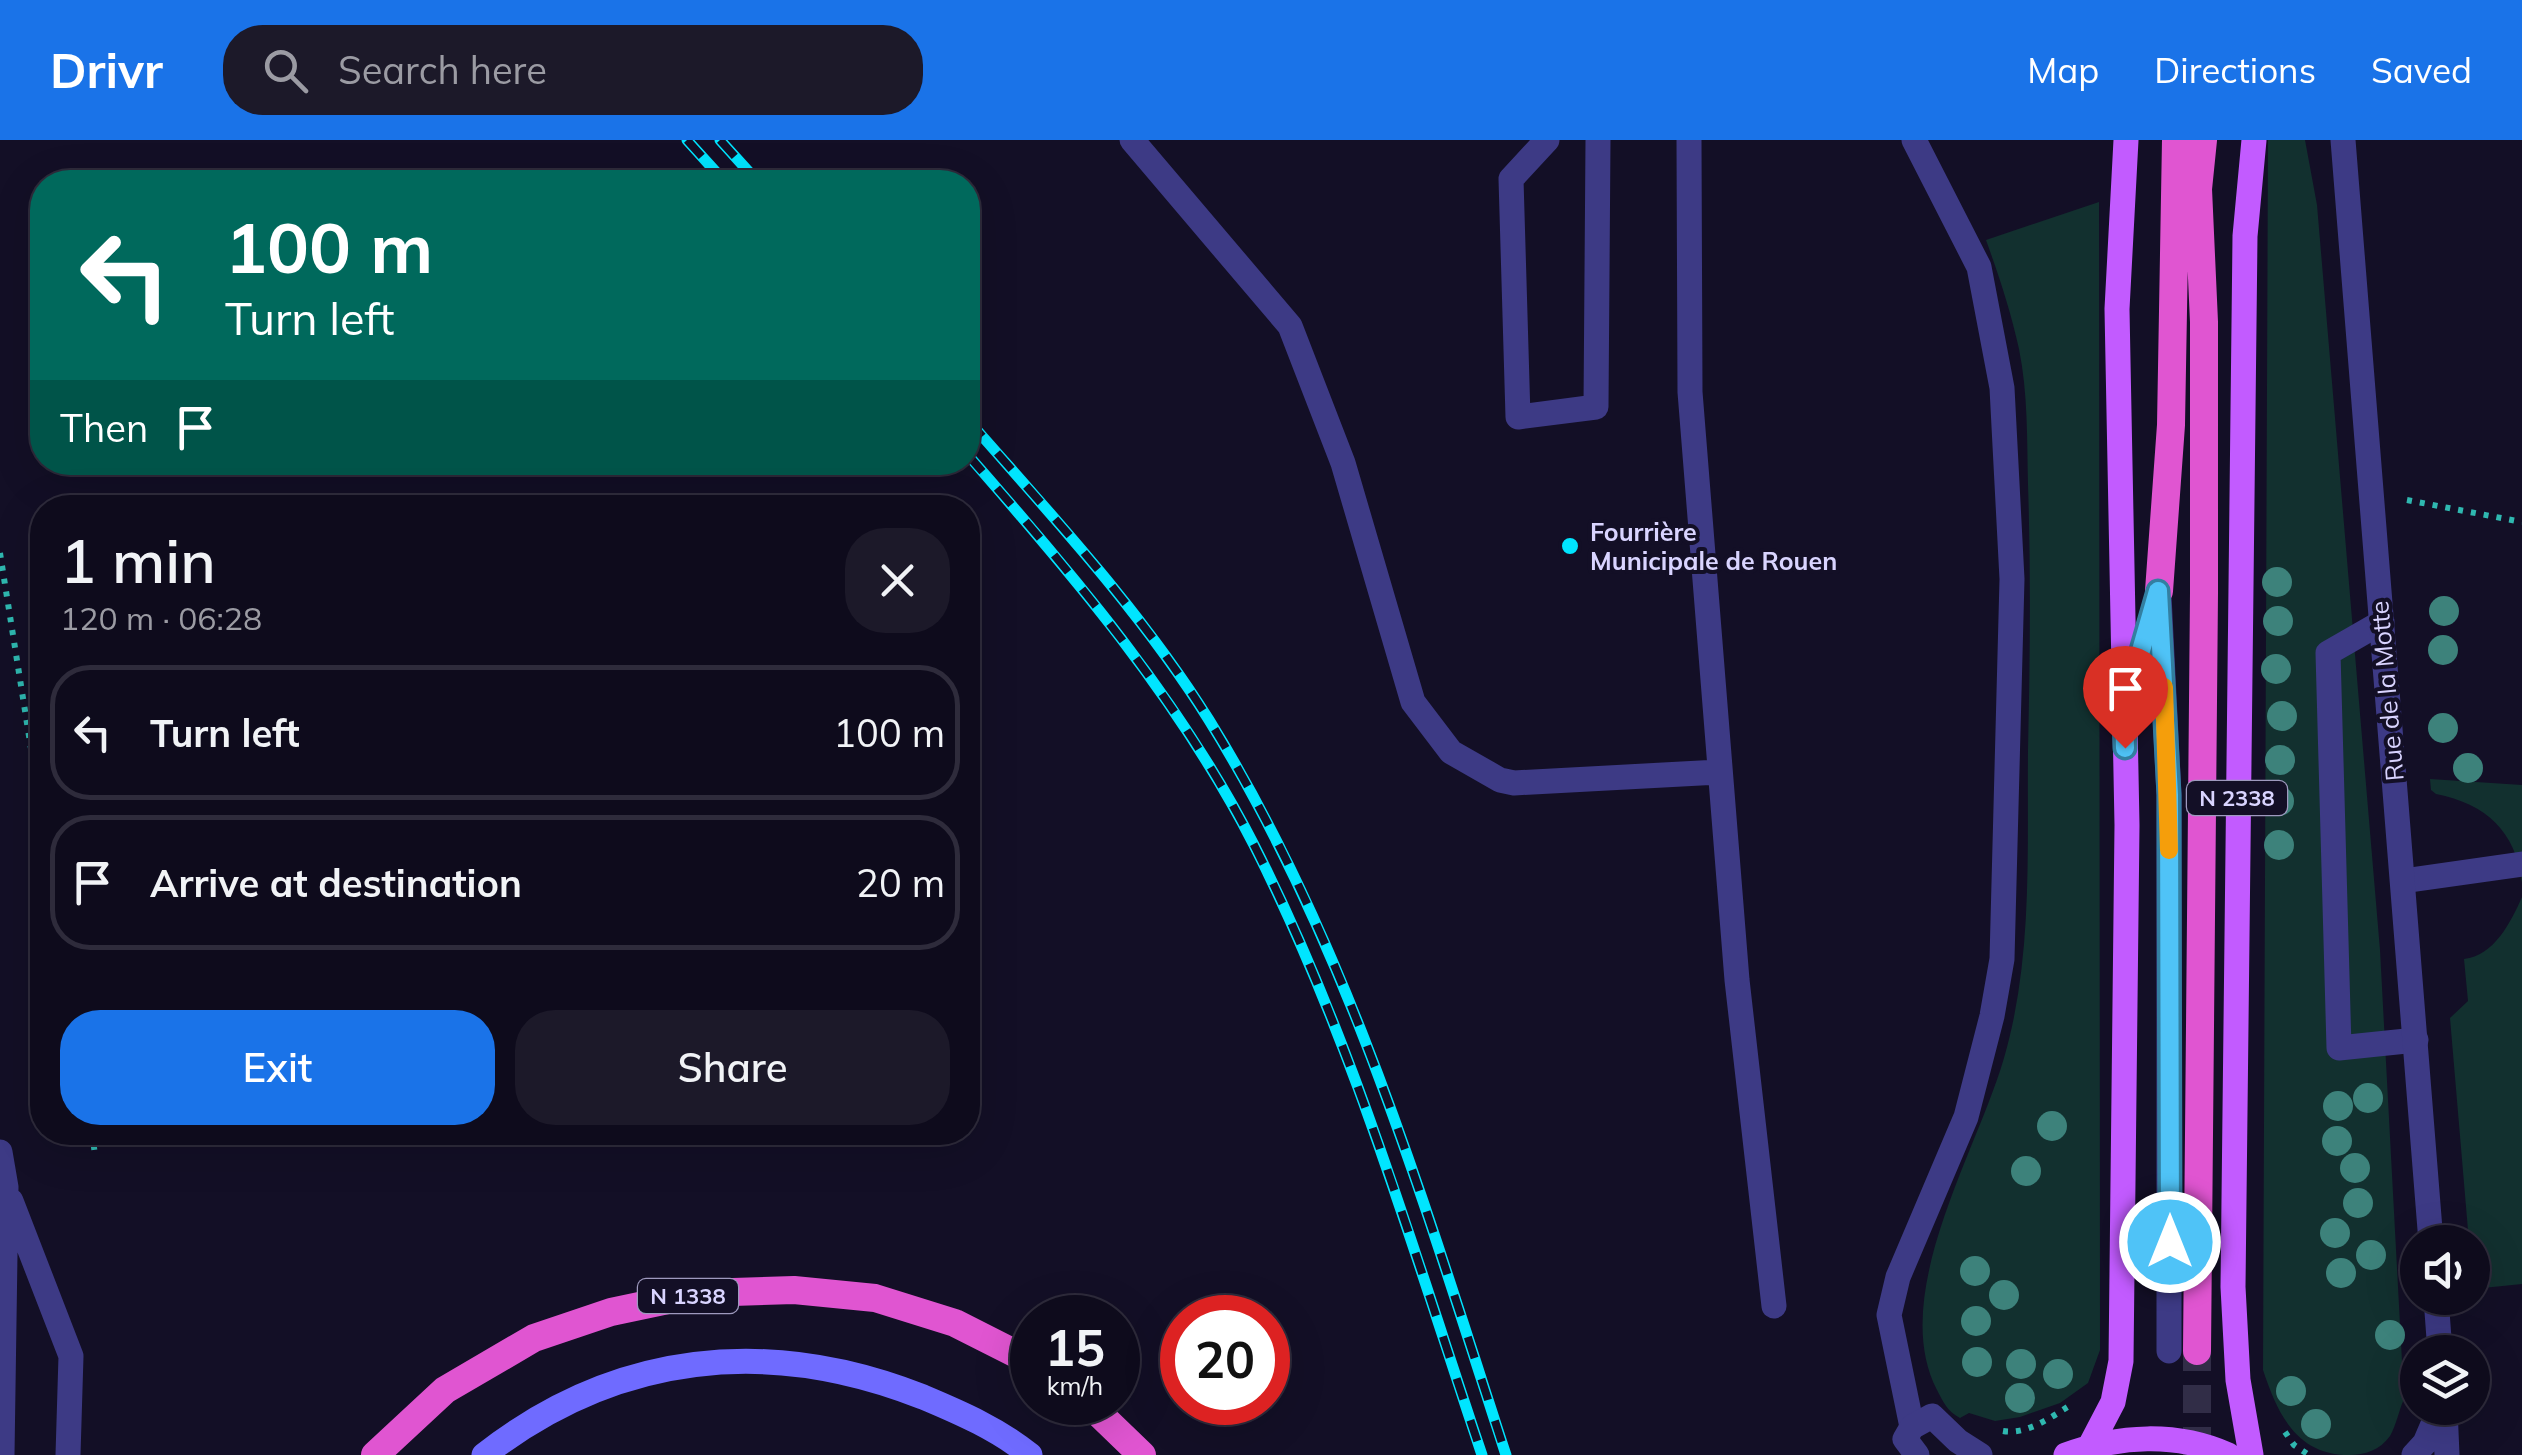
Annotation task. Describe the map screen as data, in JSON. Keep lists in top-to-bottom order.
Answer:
{
  "streets": {
    "highway": ["N 1338"],
    "main road": ["N 2338"],
    "street": ["Rue de la Motte"]
  },
  "places": ["Fourrière Municipale de Rouen"],
  "page": {
    "header": "Drivr",
    "search": "Search here",
    "nav": ["Map", "Directions", "Saved"],
    "turn": ["100 m", "Turn left"],
    "then": "Then",
    "heading": ["1 min", "120 m · 06:28"],
    "list": [
      {
        "name": "Turn left",
        "value": "100 m"
      },
      {
        "name": "Arrive at destination",
        "value": "20 m"
      }
    ],
    "buttons": ["Exit", "Share"],
    "speed": "15 km/h",
    "limit": "20"
  }
}
